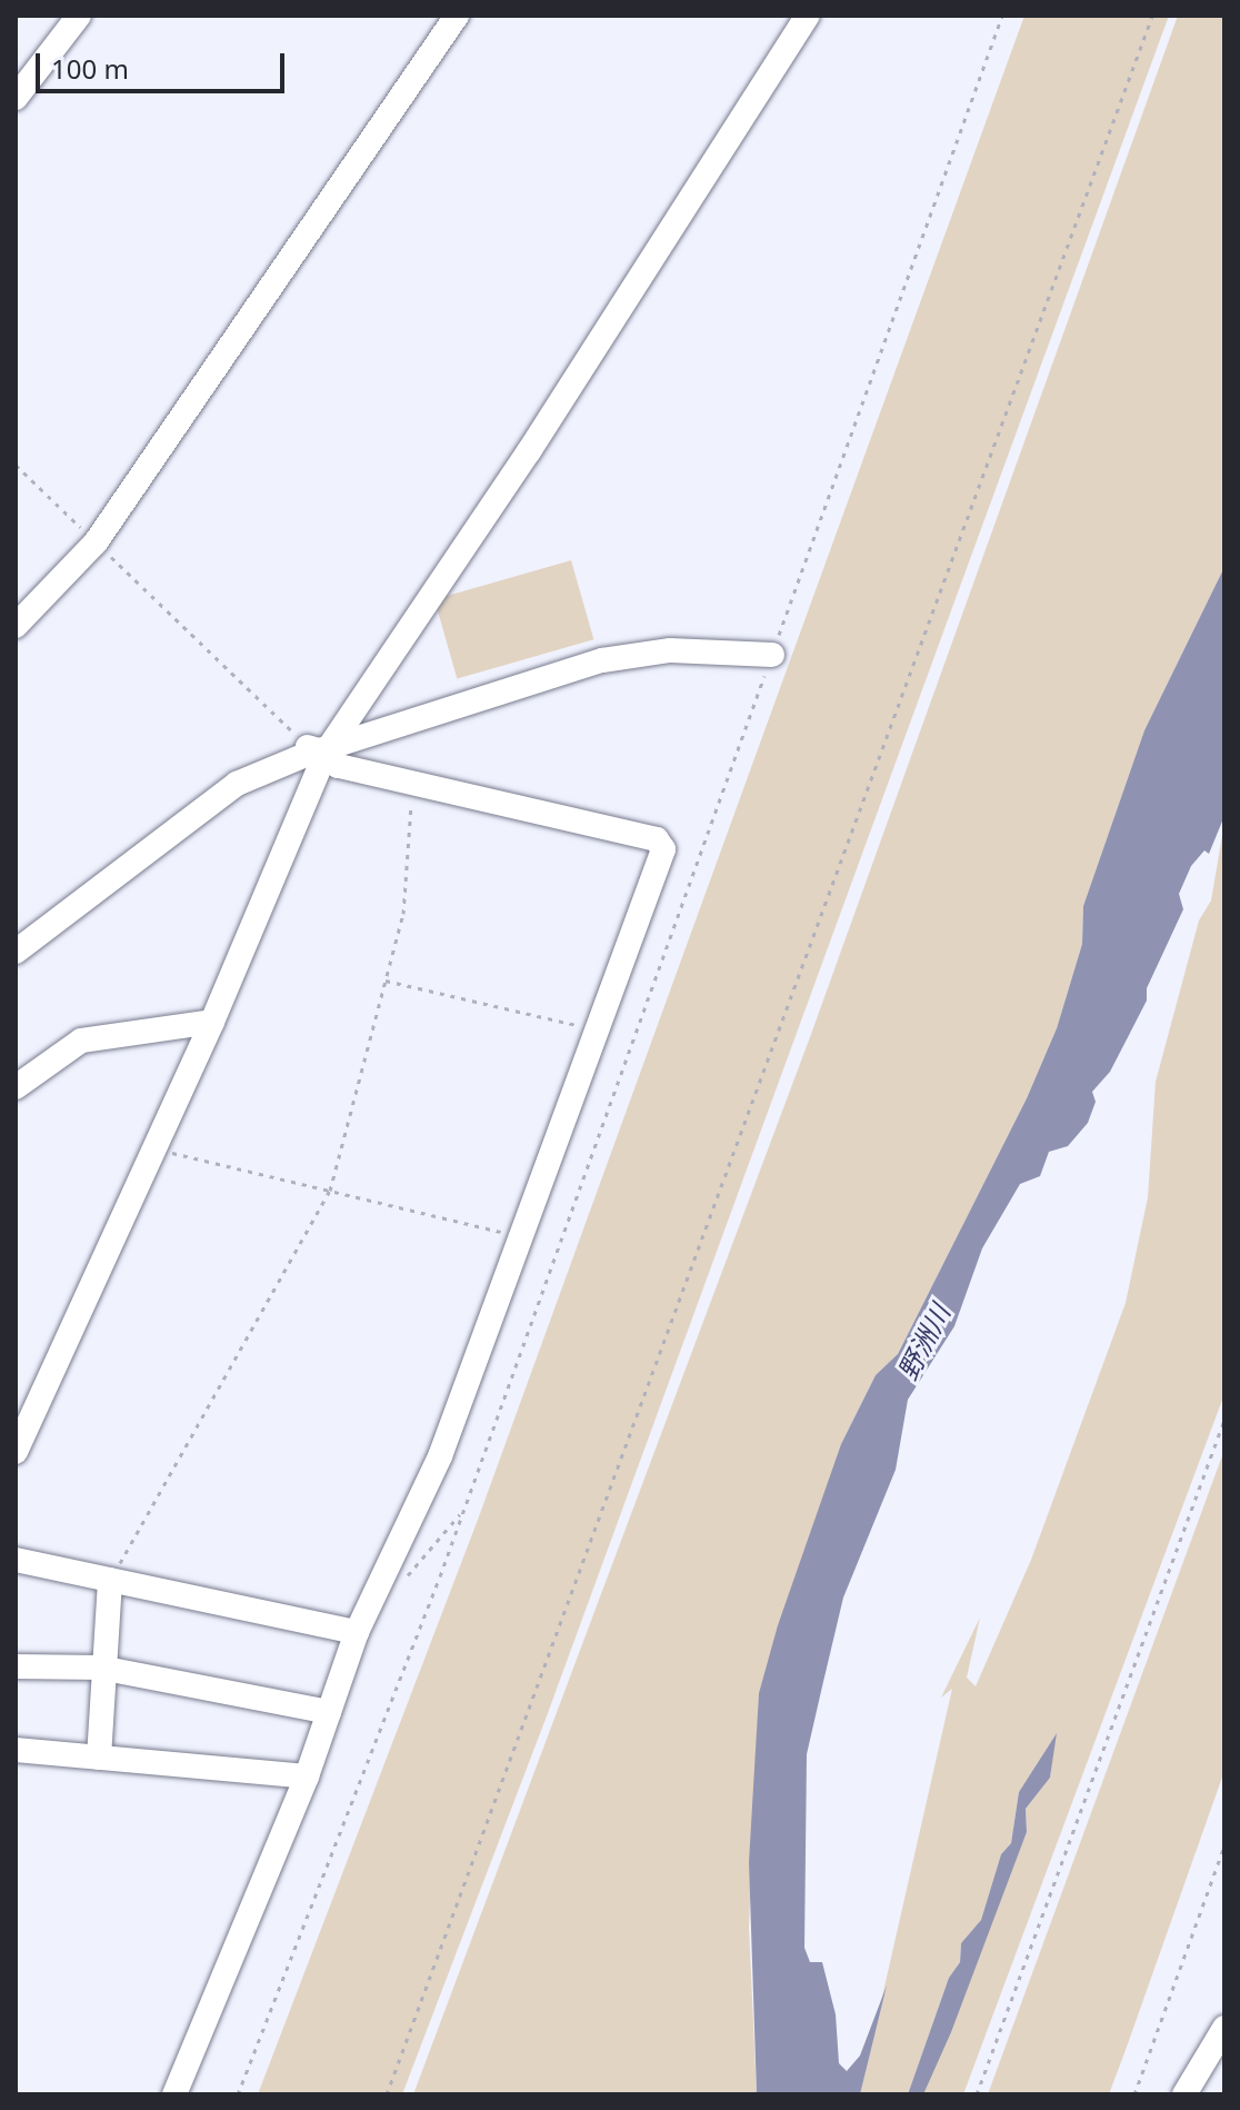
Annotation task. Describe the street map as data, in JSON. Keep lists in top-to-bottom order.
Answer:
{
  "water": ["野洲川"],
  "scale_bar": "100 m"
}
